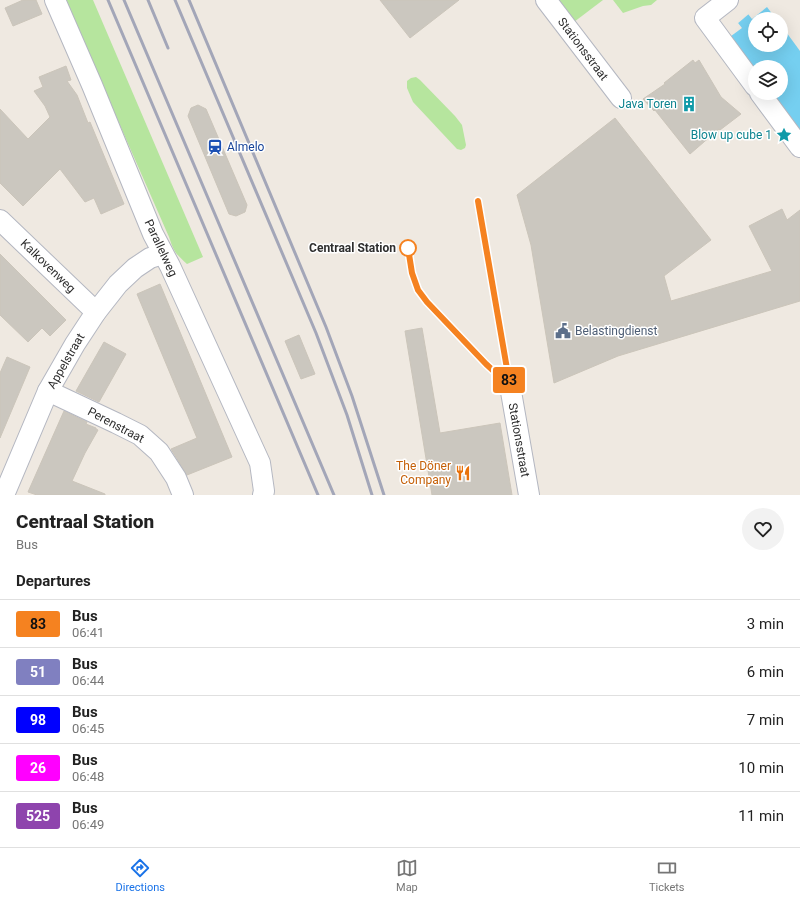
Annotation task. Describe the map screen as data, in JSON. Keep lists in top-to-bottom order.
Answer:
{
  "streets": {
    "street": [
      "Stationsstraat",
      "Parallelweg",
      "Kalkovenweg",
      "Appelstraat",
      "Perenstraat"
    ]
  },
  "crossings": [
    ["Parallelweg", "Appelstraat"],
    ["Kalkovenweg", "Appelstraat"],
    ["Appelstraat", "Perenstraat"]
  ],
  "places": {
    "building": ["Java Toren"],
    "place": ["Blow up cube 1"],
    "station": ["Almelo"],
    "other": ["Centraal Station"],
    "public building": ["Belastingdienst"],
    "restaurant": ["The Döner Company"]
  },
  "lines": ["bus line 83"],
  "page": {
    "on_map": "83",
    "heading": [
      ["Centraal Station", "Bus"],
      "Departures"
    ],
    "list": [
      {
        "mark": "83",
        "name": "Bus",
        "note": "06:41",
        "value": "3 min"
      },
      {
        "mark": "51",
        "name": "Bus",
        "note": "06:44",
        "value": "6 min"
      },
      {
        "mark": "98",
        "name": "Bus",
        "note": "06:45",
        "value": "7 min"
      },
      {
        "mark": "26",
        "name": "Bus",
        "note": "06:48",
        "value": "10 min"
      },
      {
        "mark": "525",
        "name": "Bus",
        "note": "06:49",
        "value": "11 min"
      }
    ],
    "tabs": ["Directions", "Map", "Tickets"]
  }
}
